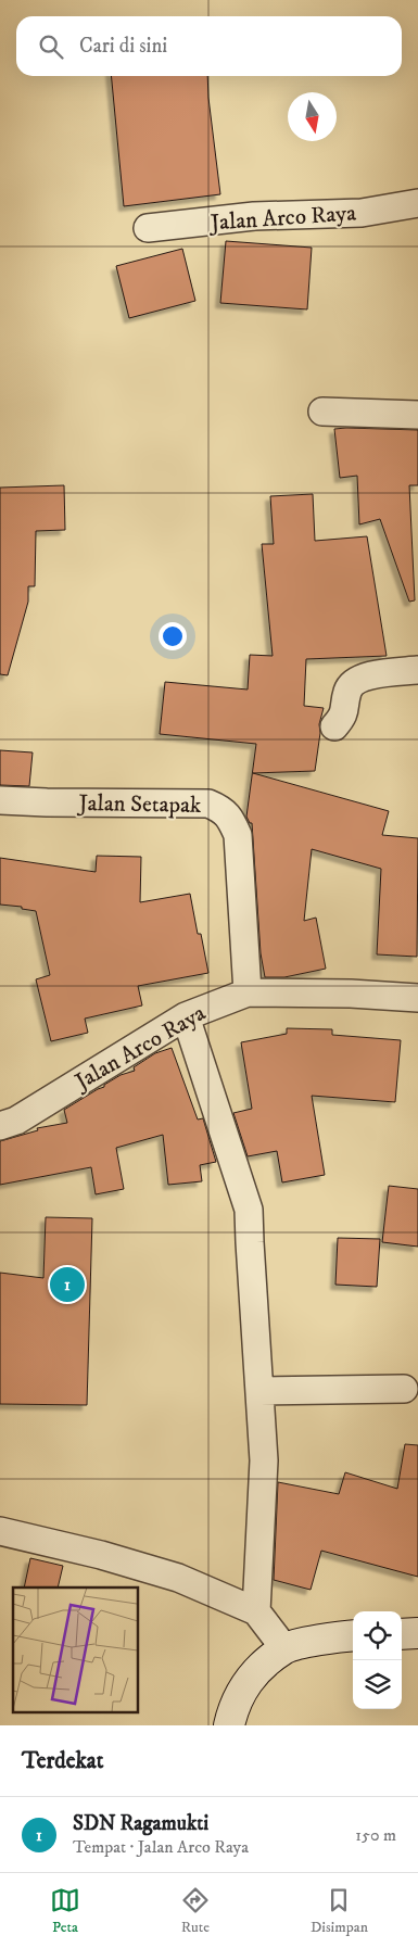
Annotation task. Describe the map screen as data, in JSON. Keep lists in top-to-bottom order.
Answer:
{
  "streets": {
    "street": ["Jalan Arco Raya", "Jalan Setapak"]
  },
  "crossings": [
    ["Jalan Arco Raya", "Jalan Setapak"]
  ],
  "north": "bottom",
  "page": {
    "search": "Cari di sini",
    "pins": "1",
    "heading": "Terdekat",
    "list": [
      {
        "mark": "1",
        "name": "SDN Ragamukti",
        "note": "Tempat · Jalan Arco Raya",
        "value": "150 m"
      }
    ],
    "nav": ["Peta", "Rute", "Disimpan"]
  }
}
